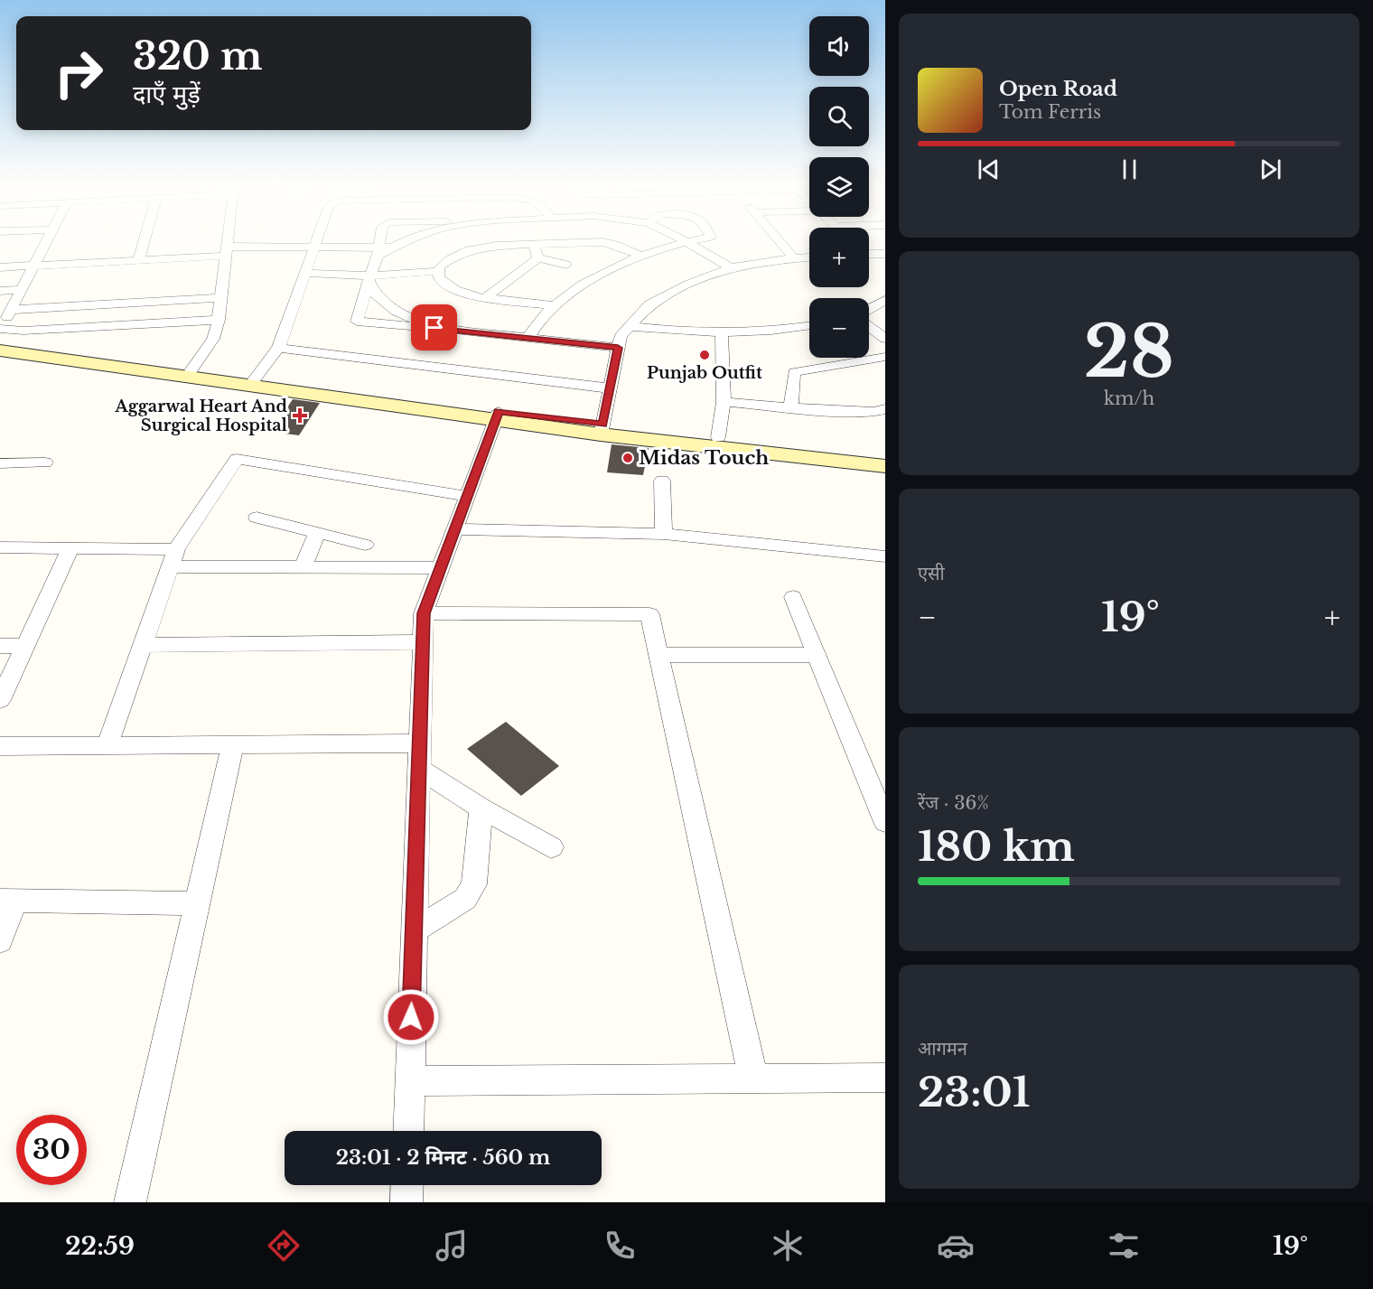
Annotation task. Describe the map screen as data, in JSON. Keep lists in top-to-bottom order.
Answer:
{
  "places": {
    "other": ["Punjab Outfit", "Midas Touch"],
    "health": ["Aggarwal Heart And Surgical Hospital"]
  },
  "page": {
    "map_buttons": ["+", "−"],
    "turn": ["320 m", "दाएँ मुड़ें"],
    "song": ["Open Road", "Tom Ferris"],
    "tile": [
      ["28", "km/h"],
      "एसी",
      ["रेंज · 36%", "180 km"],
      ["आगमन", "23:01"]
    ],
    "heat": ["−", "19°", "+"],
    "limit": "30",
    "trip": "23:01 · 2 मिनट · 560 m",
    "tabs": ["22:59", "19°"]
  }
}
